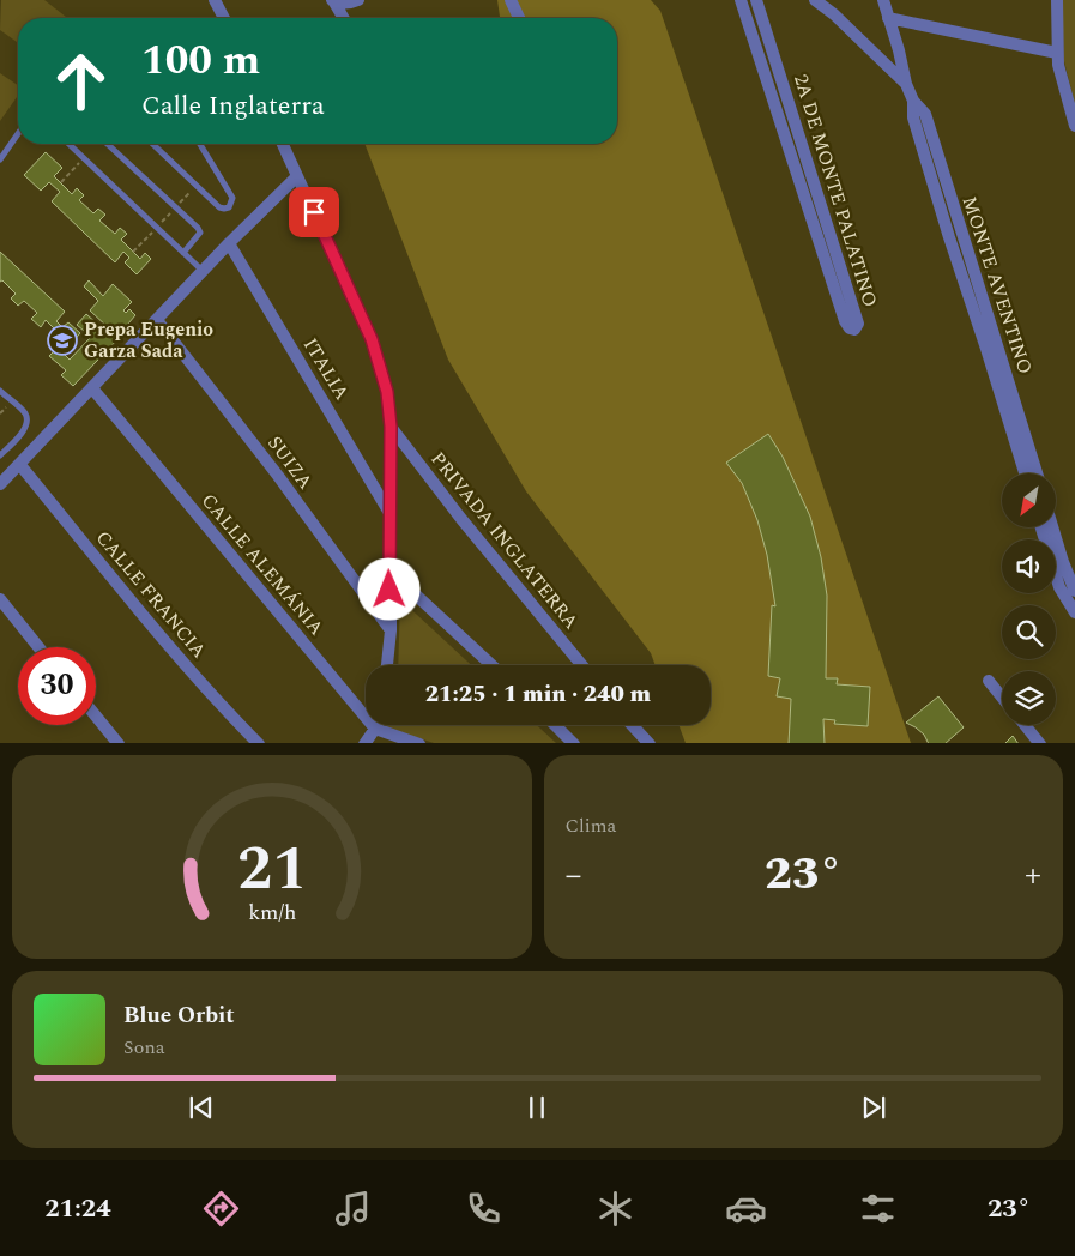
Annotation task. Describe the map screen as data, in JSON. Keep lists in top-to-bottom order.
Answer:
{
  "streets": {
    "street": [
      "2A DE MONTE PALATINO",
      "MONTE AVENTINO",
      "ITALIA",
      "SUIZA",
      "PRIVADA INGLATERRA",
      "CALLE ALEMÁNIA",
      "CALLE FRANCIA"
    ]
  },
  "places": {
    "school or university": ["Prepa Eugenio Garza Sada"]
  },
  "north": "bottom left",
  "page": {
    "turn": ["100 m", "Calle Inglaterra"],
    "limit": "30",
    "trip": "21:25 · 1 min · 240 m",
    "tile": "Clima",
    "heat": ["−", "23°", "+"],
    "song": ["Blue Orbit", "Sona"],
    "tabs": ["21:24", "23°"],
    "gauge": ["21", "km/h"]
  }
}
